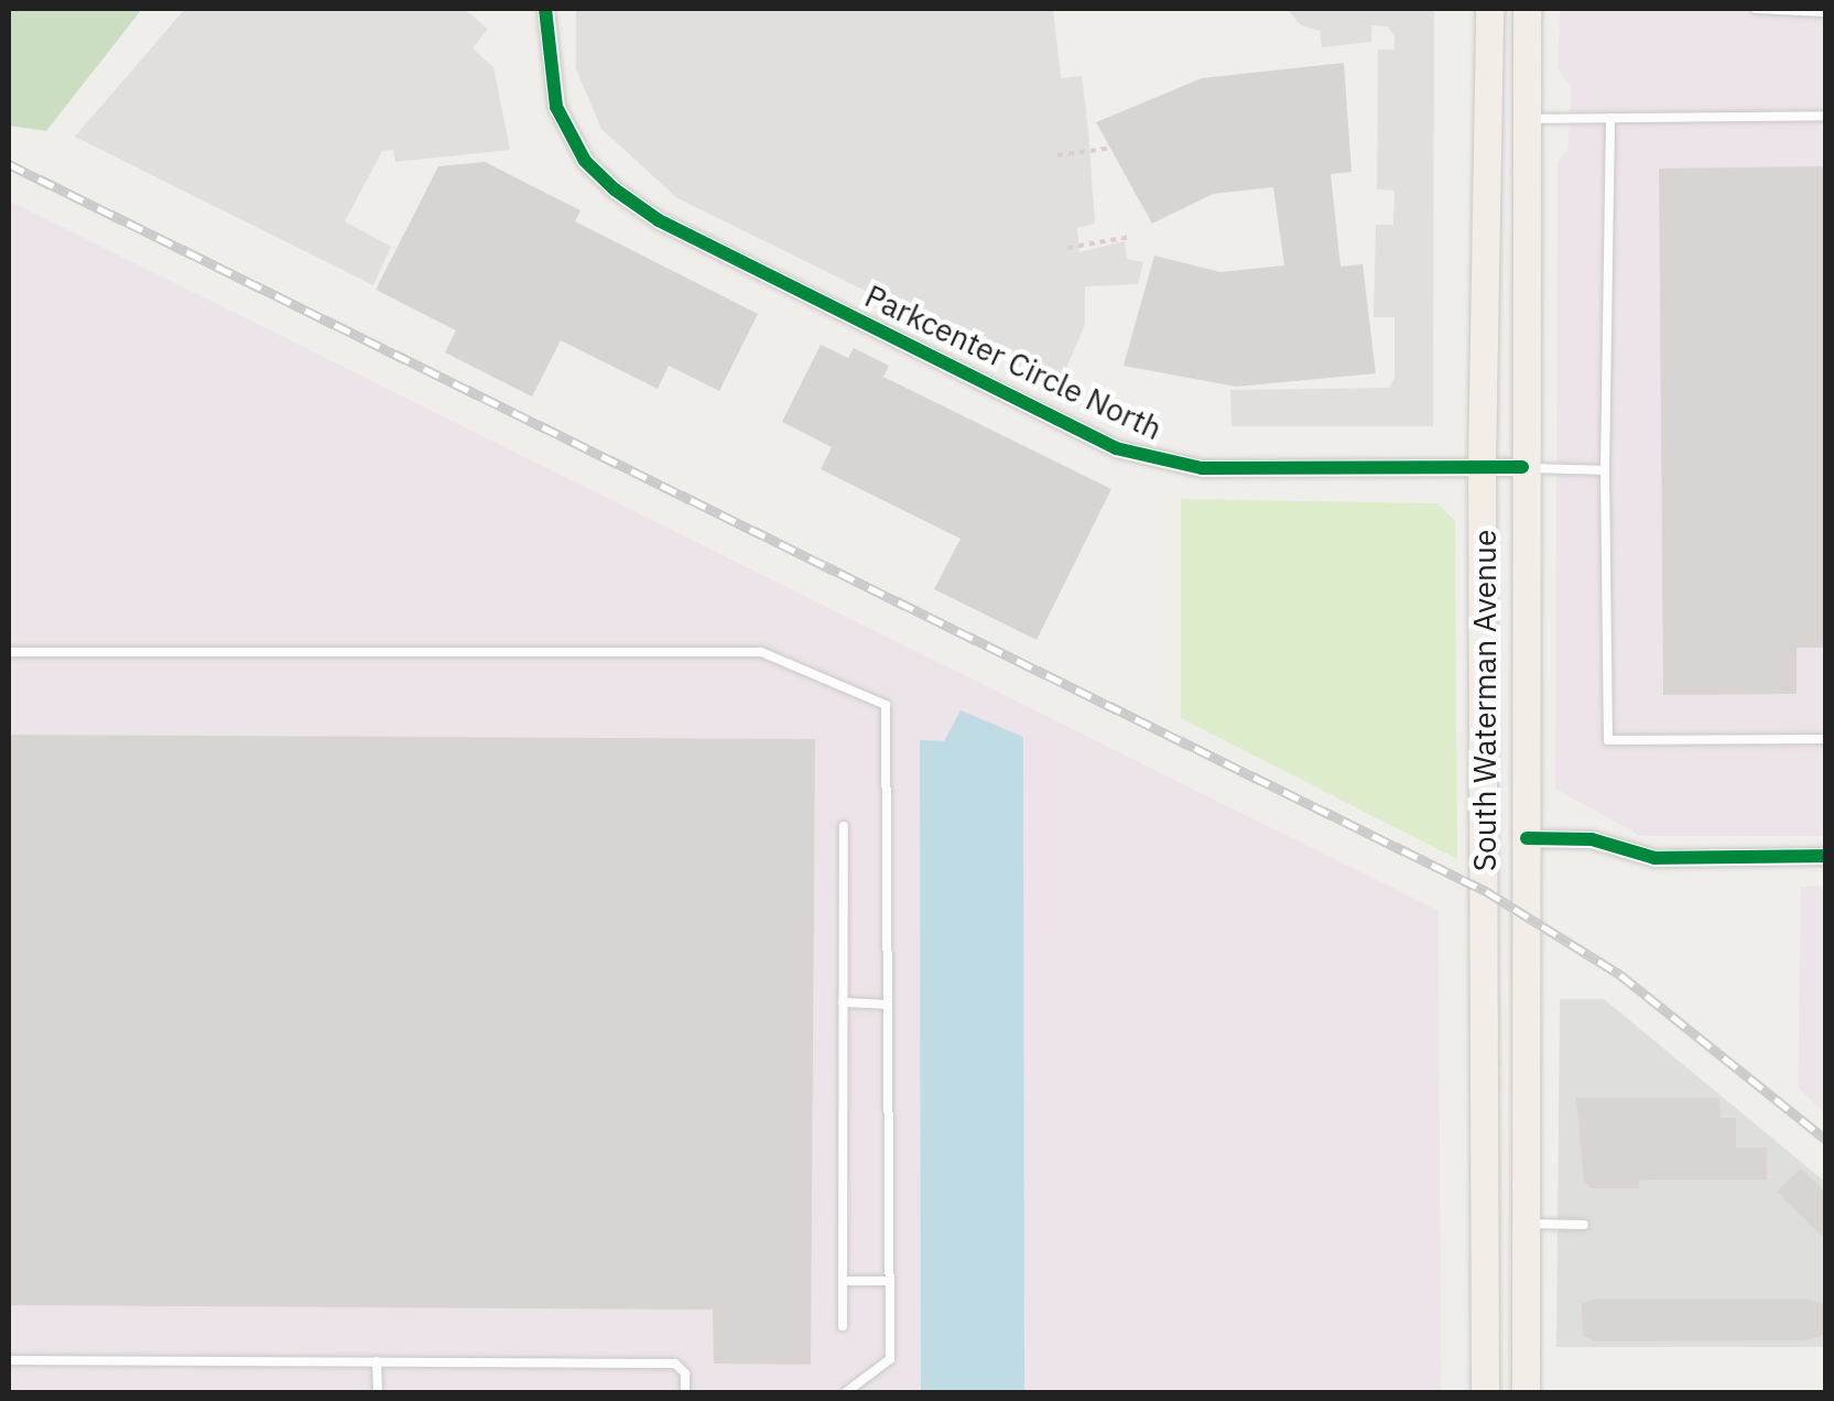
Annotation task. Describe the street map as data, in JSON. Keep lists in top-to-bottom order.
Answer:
{
  "streets": {
    "main road": ["South Waterman Avenue"],
    "street": ["Parkcenter Circle North"]
  },
  "crossings": [
    ["Parkcenter Circle North", "South Waterman Avenue"]
  ]
}
